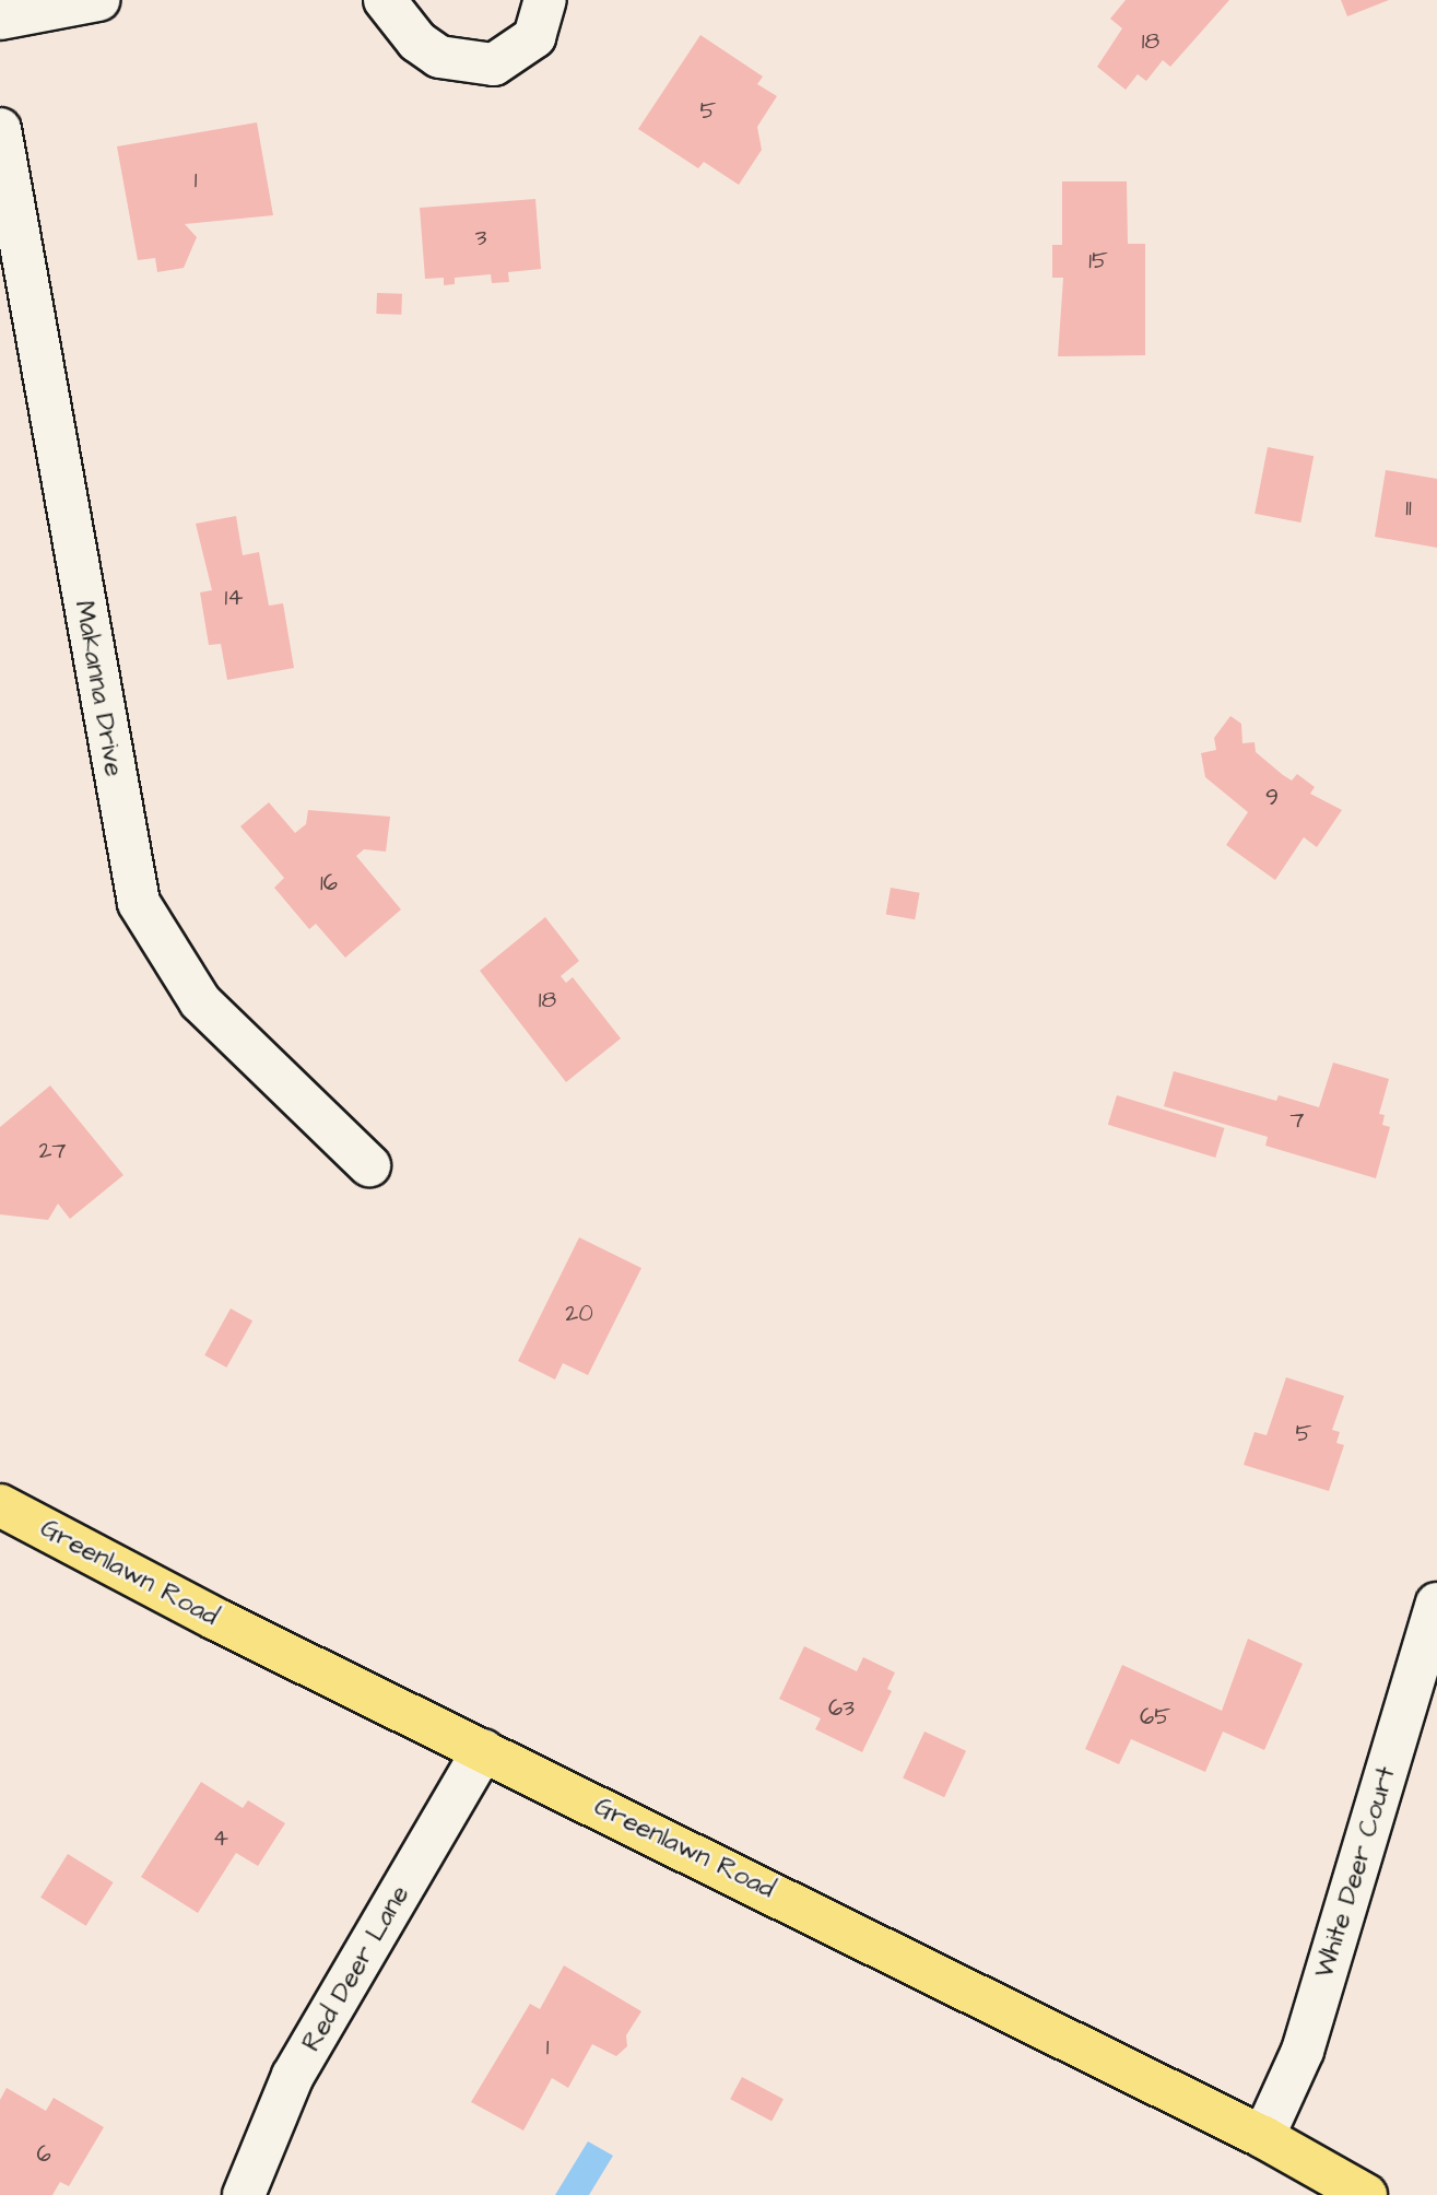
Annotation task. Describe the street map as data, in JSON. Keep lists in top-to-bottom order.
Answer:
{
  "streets": {
    "main road": ["Greenlawn Road"],
    "street": ["Makanna Drive", "White Deer Court", "Red Deer Lane"]
  },
  "crossings": [
    ["Greenlawn Road", "White Deer Court"],
    ["Greenlawn Road", "Red Deer Lane"]
  ],
  "house_numbers": [
    "18",
    "5",
    "1",
    "3",
    "15",
    "11",
    "14",
    "9",
    "16",
    "18",
    "7",
    "27",
    "20",
    "5",
    "63",
    "65",
    "4",
    "1",
    "6"
  ]
}
